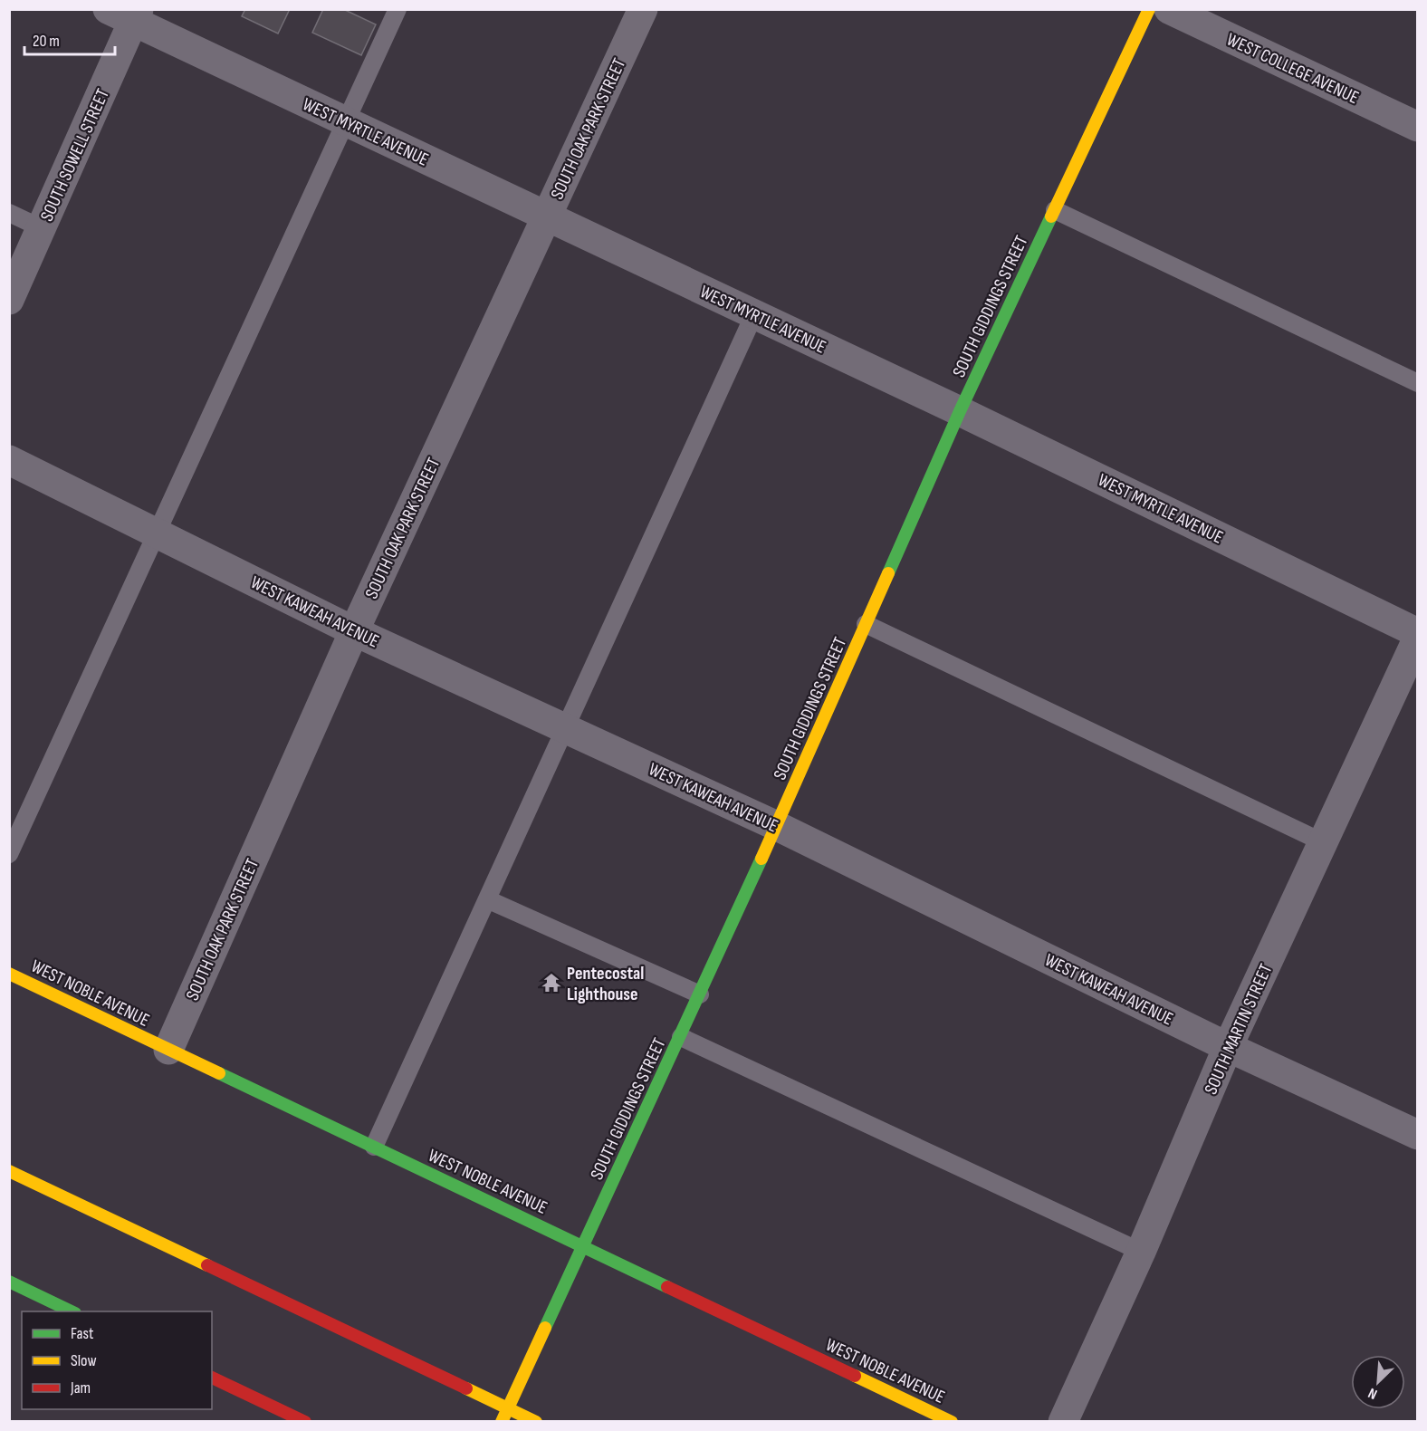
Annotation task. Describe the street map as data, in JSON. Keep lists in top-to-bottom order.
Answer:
{
  "streets": {
    "main road": ["SOUTH GIDDINGS STREET", "WEST NOBLE AVENUE"],
    "street": [
      "WEST COLLEGE AVENUE",
      "SOUTH OAK PARK STREET",
      "WEST MYRTLE AVENUE",
      "SOUTH SOWELL STREET",
      "WEST KAWEAH AVENUE",
      "SOUTH MARTIN STREET"
    ]
  },
  "crossings": [
    ["SOUTH OAK PARK STREET", "WEST MYRTLE AVENUE"],
    ["SOUTH OAK PARK STREET", "WEST KAWEAH AVENUE"],
    ["SOUTH OAK PARK STREET", "WEST NOBLE AVENUE"],
    ["WEST MYRTLE AVENUE", "SOUTH SOWELL STREET"],
    ["WEST MYRTLE AVENUE", "SOUTH GIDDINGS STREET"],
    ["SOUTH GIDDINGS STREET", "WEST KAWEAH AVENUE"],
    ["SOUTH GIDDINGS STREET", "WEST NOBLE AVENUE"],
    ["WEST KAWEAH AVENUE", "SOUTH MARTIN STREET"]
  ],
  "places": {
    "temple": ["Pentecostal Lighthouse"]
  },
  "legend": ["Fast", "Slow", "Jam"],
  "scale_bar": "20 m",
  "north": "bottom left"
}
